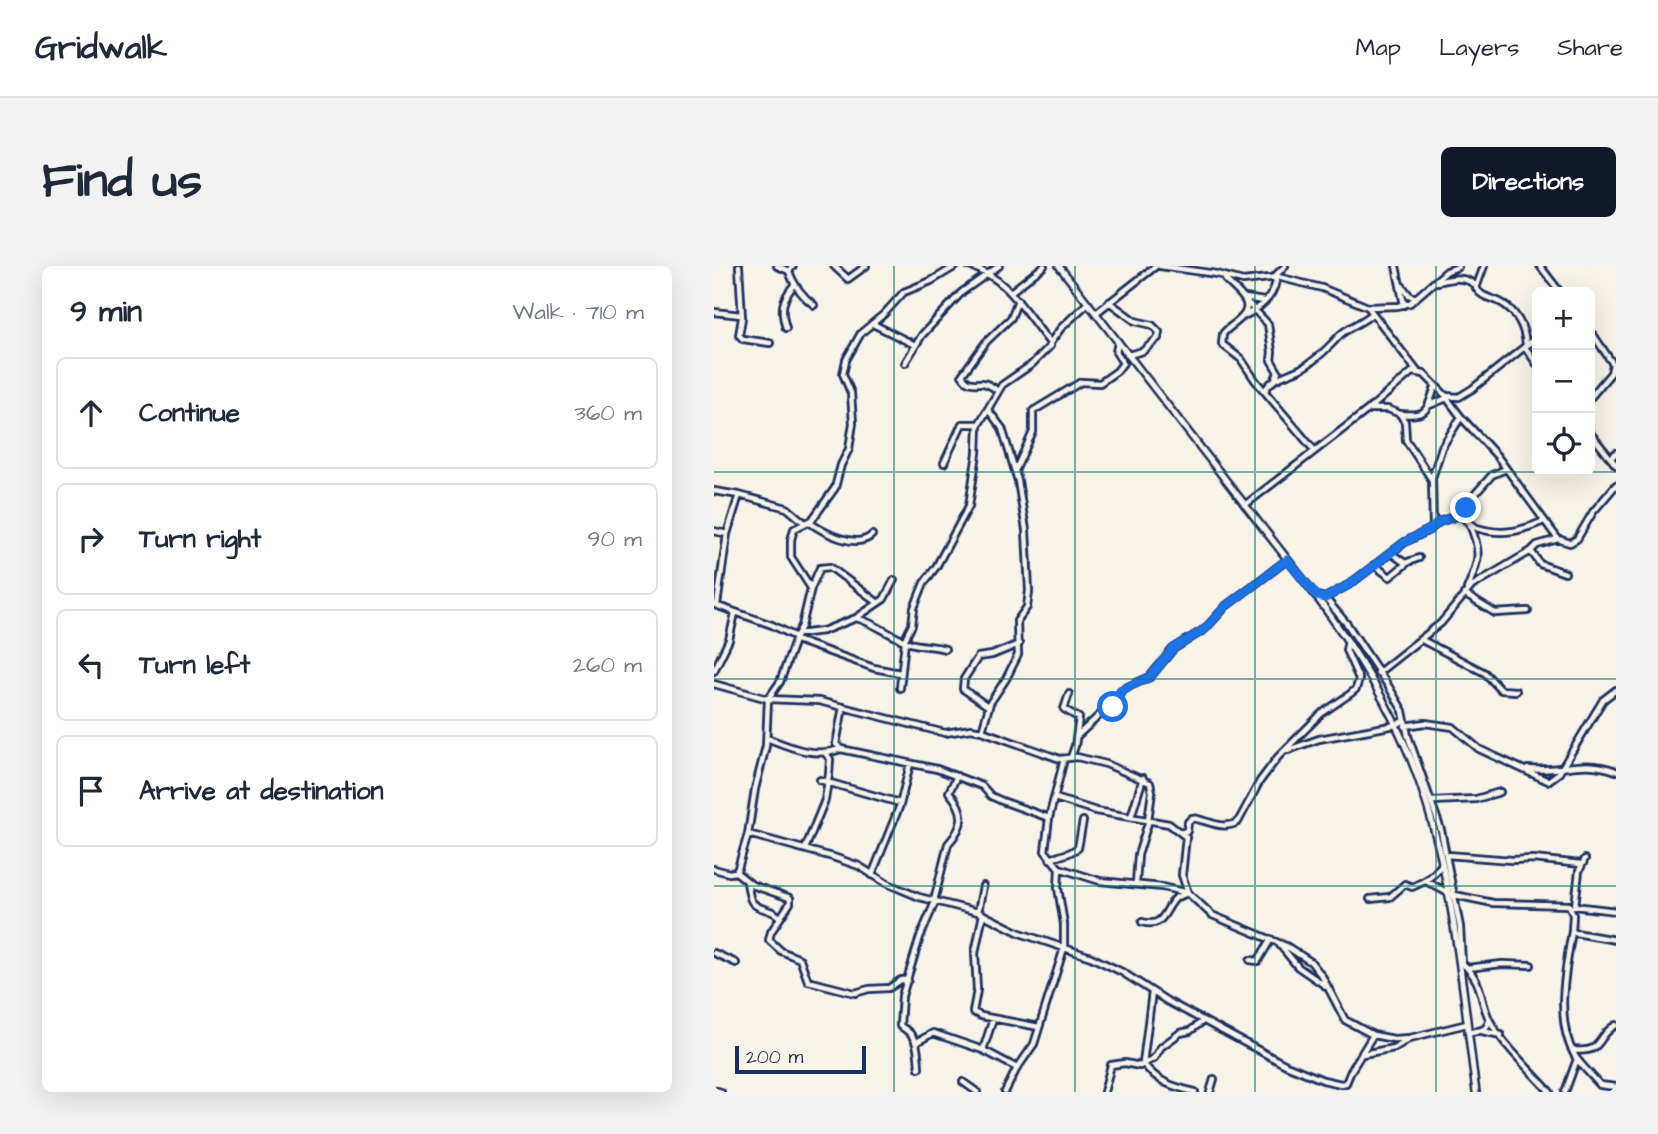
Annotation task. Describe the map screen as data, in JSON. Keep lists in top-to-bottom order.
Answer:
{
  "scale_bar": "200 m",
  "page": {
    "header": "Gridwalk",
    "nav": ["Map", "Layers", "Share"],
    "buttons": "Directions",
    "title": "Find us",
    "heading": ["9 min", "Walk · 710 m"],
    "map_buttons": ["+", "−"],
    "list": [
      ["Continue", "360 m"],
      ["Turn right", "90 m"],
      ["Turn left", "260 m"],
      "Arrive at destination"
    ],
    "scale": "200 m"
  }
}
